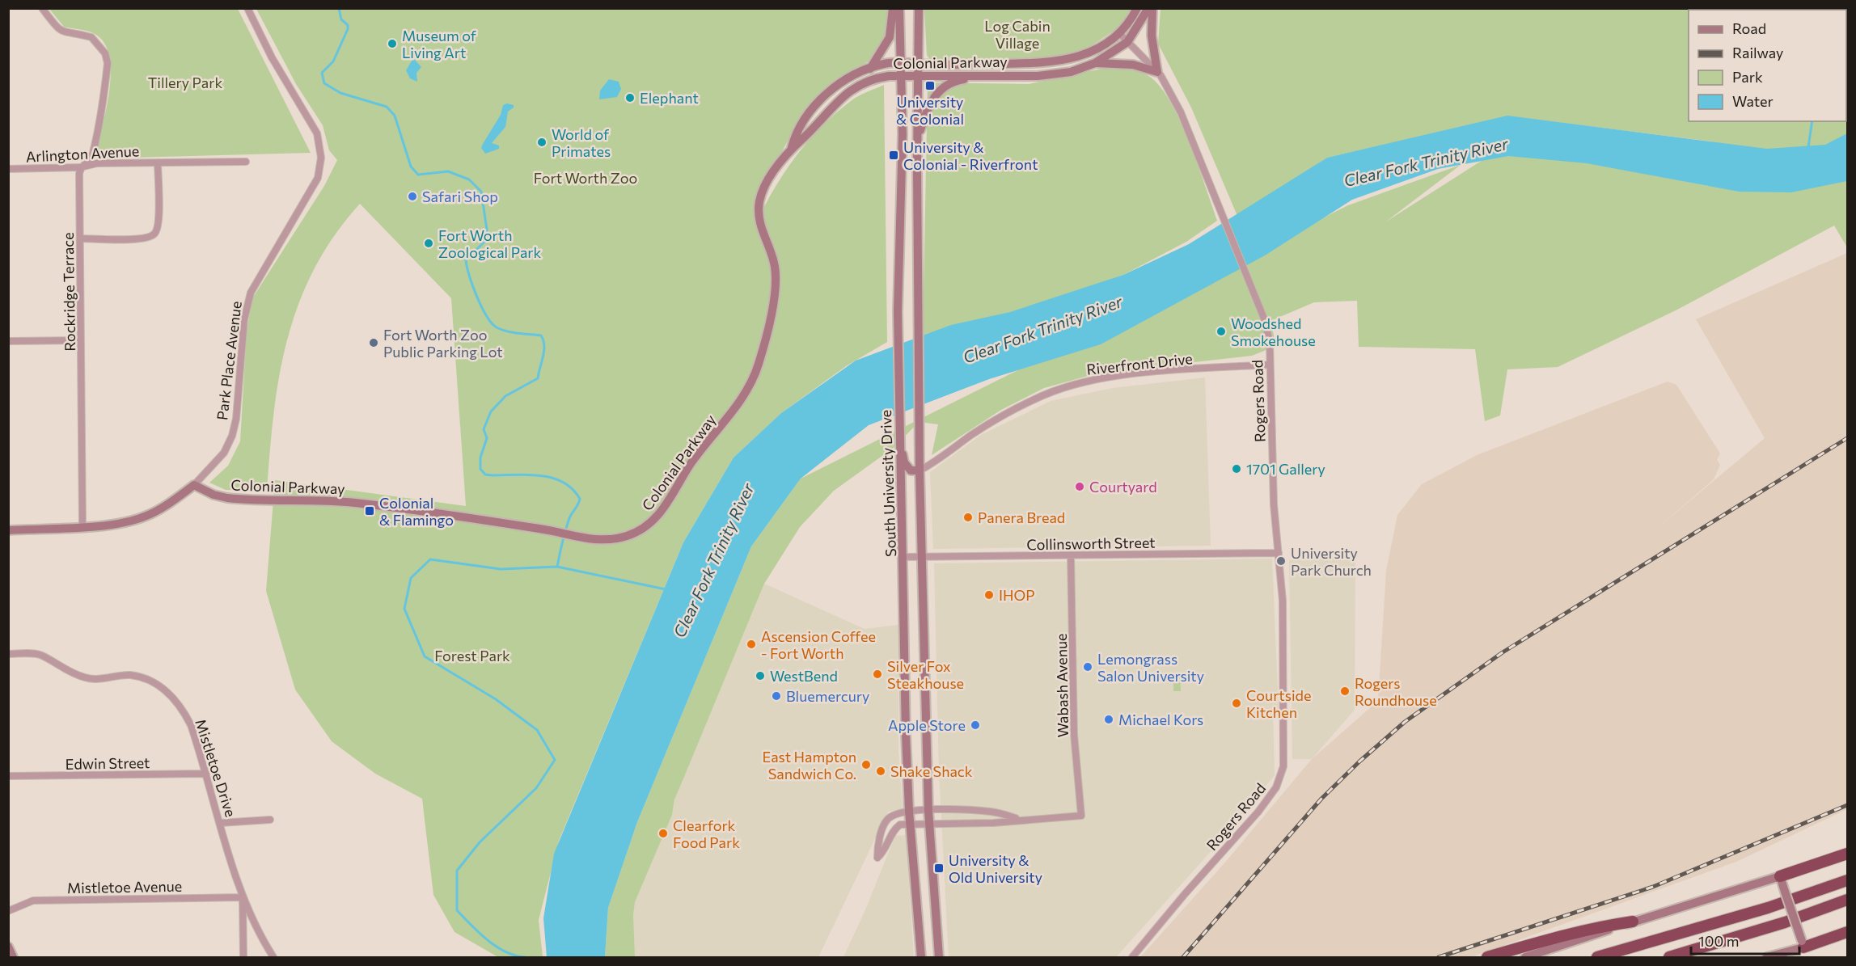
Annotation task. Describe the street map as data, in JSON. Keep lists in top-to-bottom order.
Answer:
{
  "streets": {
    "main road": ["Colonial Parkway", "Park Place Avenue", "South University Drive"],
    "street": [
      "Arlington Avenue",
      "Rockridge Terrace",
      "Riverfront Drive",
      "Rogers Road",
      "Collinsworth Street",
      "Wabash Avenue",
      "Edwin Street",
      "Mistletoe Drive",
      "Mistletoe Avenue"
    ]
  },
  "crossings": [
    ["Colonial Parkway", "Park Place Avenue"],
    ["Colonial Parkway", "Rogers Road"],
    ["Colonial Parkway", "South University Drive"],
    ["Arlington Avenue", "Rockridge Terrace"],
    ["Rockridge Terrace", "Park Place Avenue"],
    ["Riverfront Drive", "Rogers Road"],
    ["Rogers Road", "Collinsworth Street"],
    ["South University Drive", "Collinsworth Street"],
    ["Collinsworth Street", "Wabash Avenue"],
    ["Edwin Street", "Mistletoe Drive"],
    ["Mistletoe Drive", "Mistletoe Avenue"]
  ],
  "water": ["Clear Fork Trinity River"],
  "parks": [
    "Log Cabin Village",
    "Tillery Park",
    "Fort Worth Zoo",
    "Forest Park"
  ],
  "places": {
    "other": [
      "Museum of Living Art",
      "Elephant",
      "World of Primates",
      "Safari Shop",
      "Fort Worth Zoological Park",
      "Woodshed Smokehouse",
      "Fort Worth Zoo Public Parking Lot",
      "1701 Gallery",
      "Courtyard",
      "Panera Bread",
      "University Park Church",
      "IHOP",
      "Ascension Coffee - Fort Worth",
      "Lemongrass Salon University",
      "Silver Fox Steakhouse",
      "WestBend",
      "Rogers Roundhouse",
      "Bluemercury",
      "Courtside Kitchen",
      "Michael Kors",
      "Apple Store",
      "East Hampton Sandwich Co.",
      "Shake Shack",
      "Clearfork Food Park"
    ],
    "transit": [
      "University & Colonial",
      "University & Colonial - Riverfront",
      "Colonial & Flamingo",
      "University & Old University"
    ]
  },
  "legend": [
    "Road",
    "Railway",
    "Park",
    "Water"
  ],
  "scale_bar": "100 m"
}
